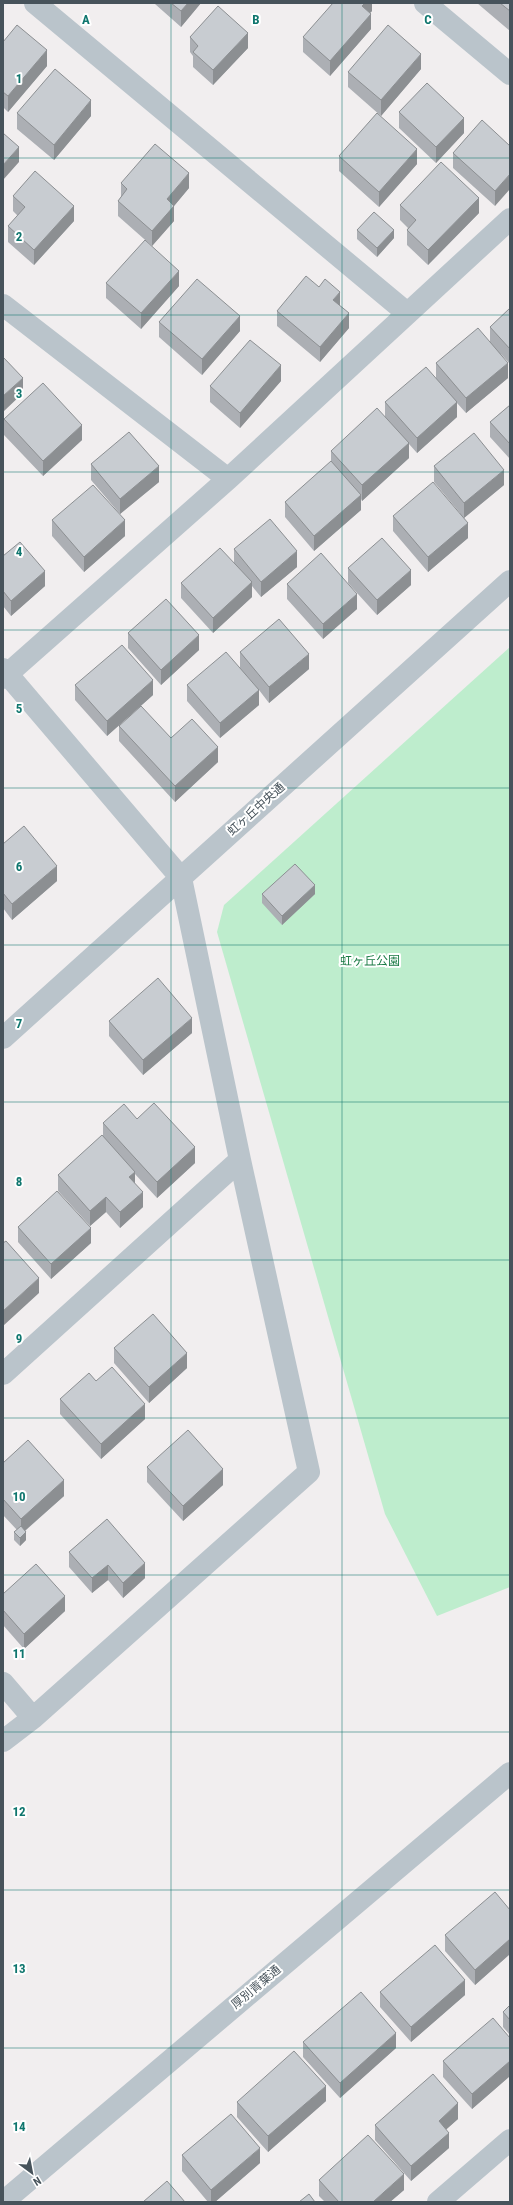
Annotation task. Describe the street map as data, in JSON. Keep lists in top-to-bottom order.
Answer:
{
  "streets": {
    "street": ["虹ヶ丘中央通", "厚別青葉通"]
  },
  "parks": ["虹ヶ丘公園"],
  "north": "bottom right",
  "grid": {
    "columns": ["A", "B", "C"],
    "rows": [
      "1",
      "2",
      "3",
      "4",
      "5",
      "6",
      "7",
      "8",
      "9",
      "10",
      "11",
      "12",
      "13",
      "14"
    ]
  }
}
